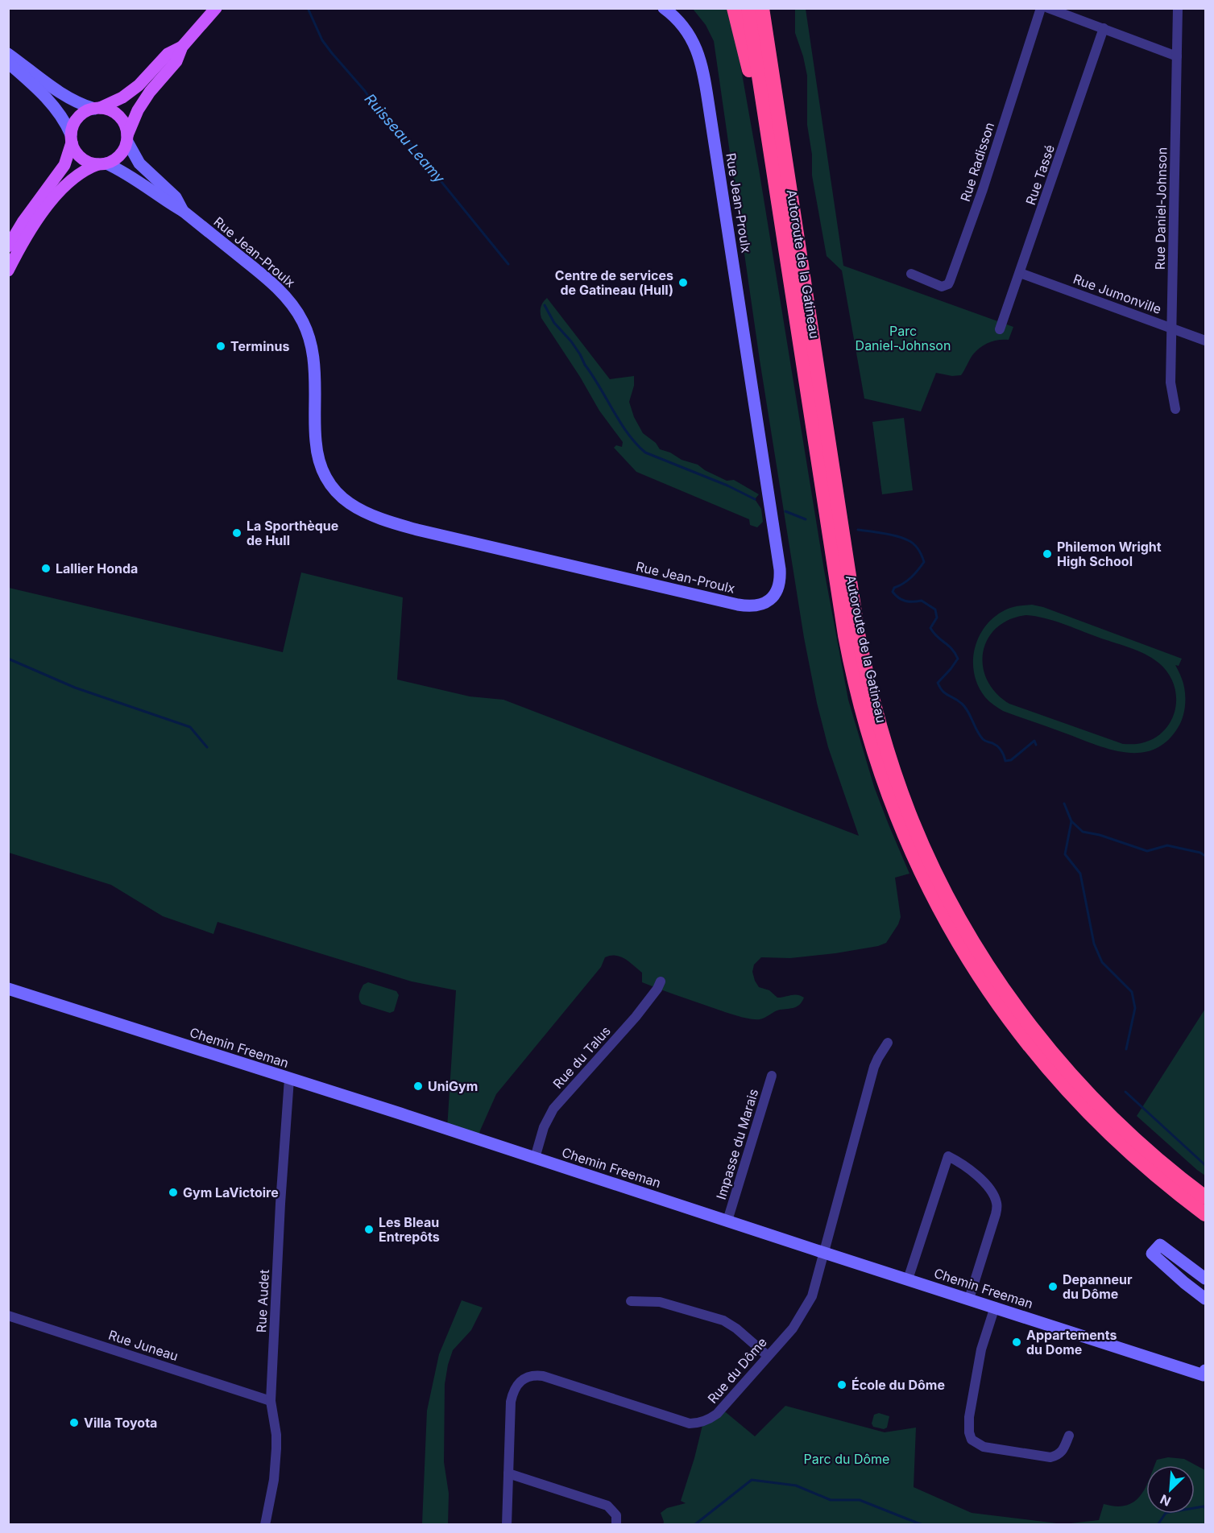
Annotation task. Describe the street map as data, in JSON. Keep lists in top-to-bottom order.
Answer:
{
  "streets": {
    "highway": ["Autoroute de la Gatineau"],
    "street": [
      "Rue Radisson",
      "Rue Tassé",
      "Rue Jean-Proulx",
      "Rue Daniel-Johnson",
      "Rue Jumonville",
      "Chemin Freeman",
      "Rue du Talus",
      "Impasse du Marais",
      "Rue Audet",
      "Rue Juneau",
      "Rue du Dôme"
    ]
  },
  "crossings": [
    ["Rue Tassé", "Rue Jumonville"],
    ["Rue Daniel-Johnson", "Rue Jumonville"],
    ["Chemin Freeman", "Rue du Talus"],
    ["Chemin Freeman", "Impasse du Marais"],
    ["Chemin Freeman", "Rue Audet"],
    ["Chemin Freeman", "Rue du Dôme"],
    ["Rue Audet", "Rue Juneau"]
  ],
  "water": ["Ruisseau Leamy"],
  "parks": ["Parc Daniel-Johnson", "Parc du Dôme"],
  "places": [
    "Centre de services de Gatineau (Hull)",
    "Terminus",
    "La Sporthèque de Hull",
    "Philemon Wright High School",
    "Lallier Honda",
    "UniGym",
    "Gym LaVictoire",
    "Les Bleau Entrepôts",
    "Depanneur du Dôme",
    "Appartements du Dome",
    "École du Dôme",
    "Villa Toyota"
  ],
  "north": "bottom left"
}
